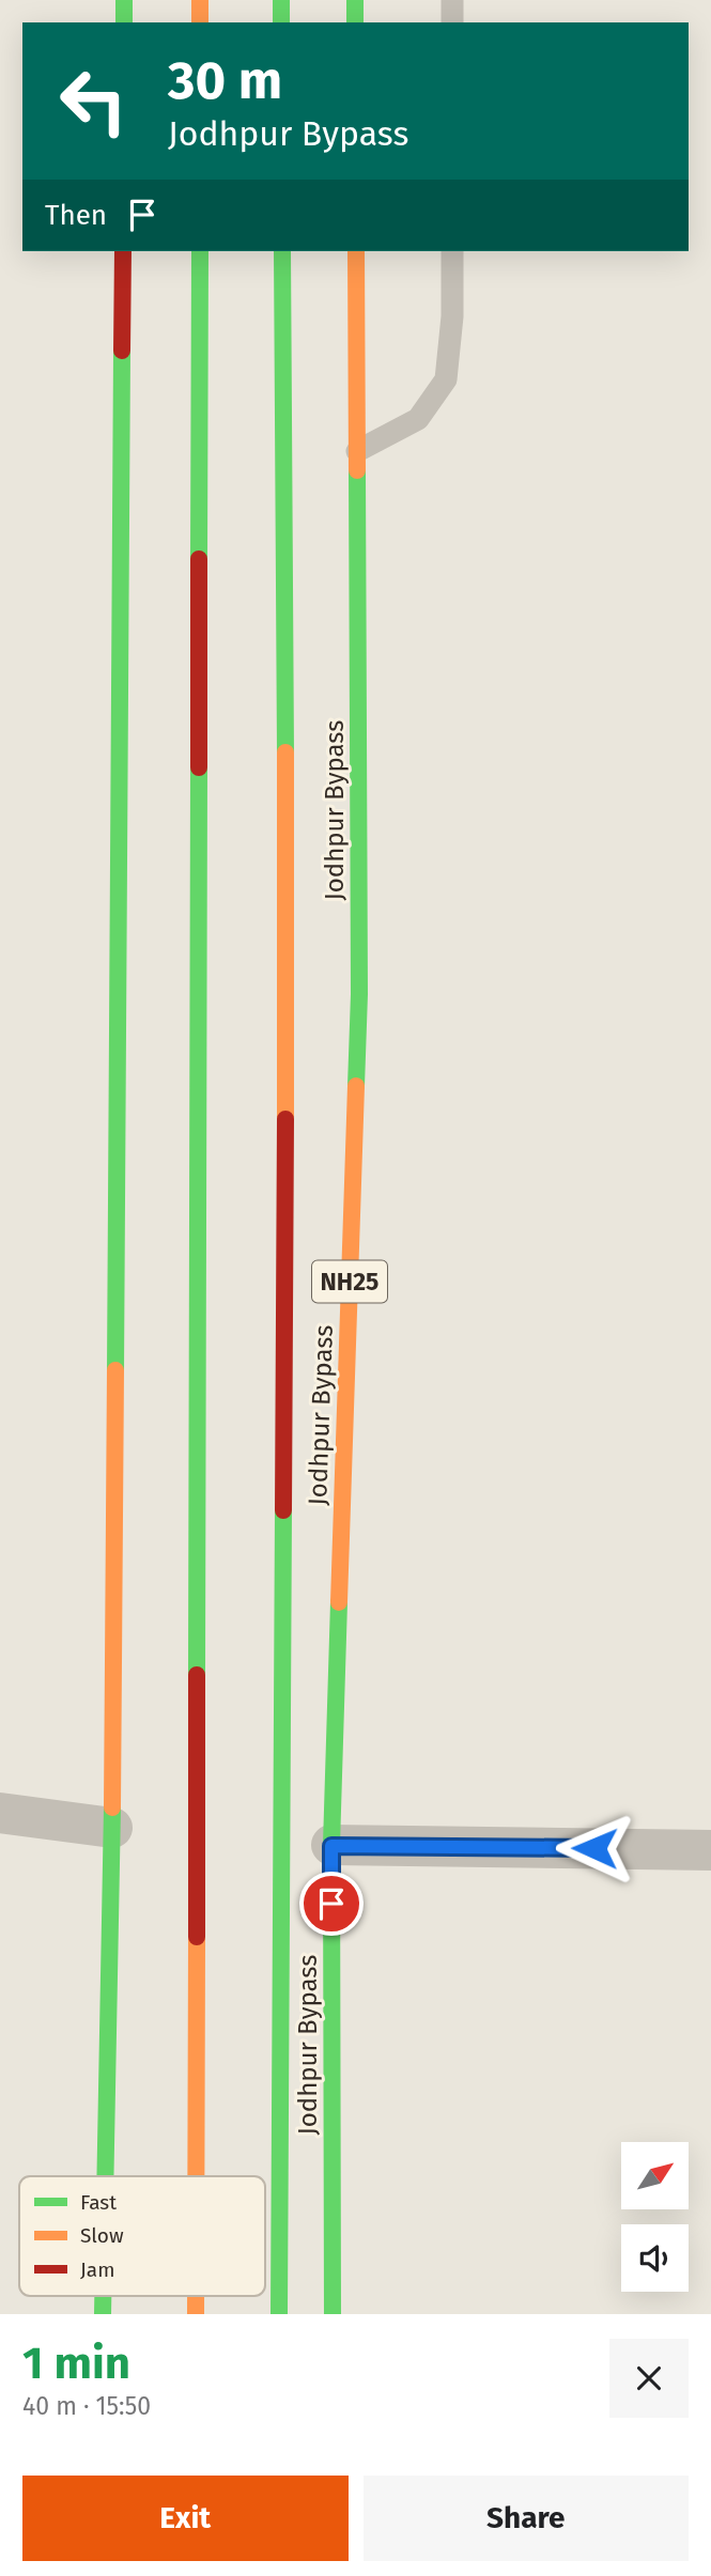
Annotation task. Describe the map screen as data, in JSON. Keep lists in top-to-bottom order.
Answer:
{
  "streets": {
    "highway": ["Jodhpur Bypass", "NH25"]
  },
  "legend": ["Fast", "Slow", "Jam"],
  "north": "top right",
  "page": {
    "turn": ["30 m", "Jodhpur Bypass"],
    "then": "Then",
    "heading": ["1 min", "40 m · 15:50"],
    "buttons": ["Exit", "Share"]
  }
}
